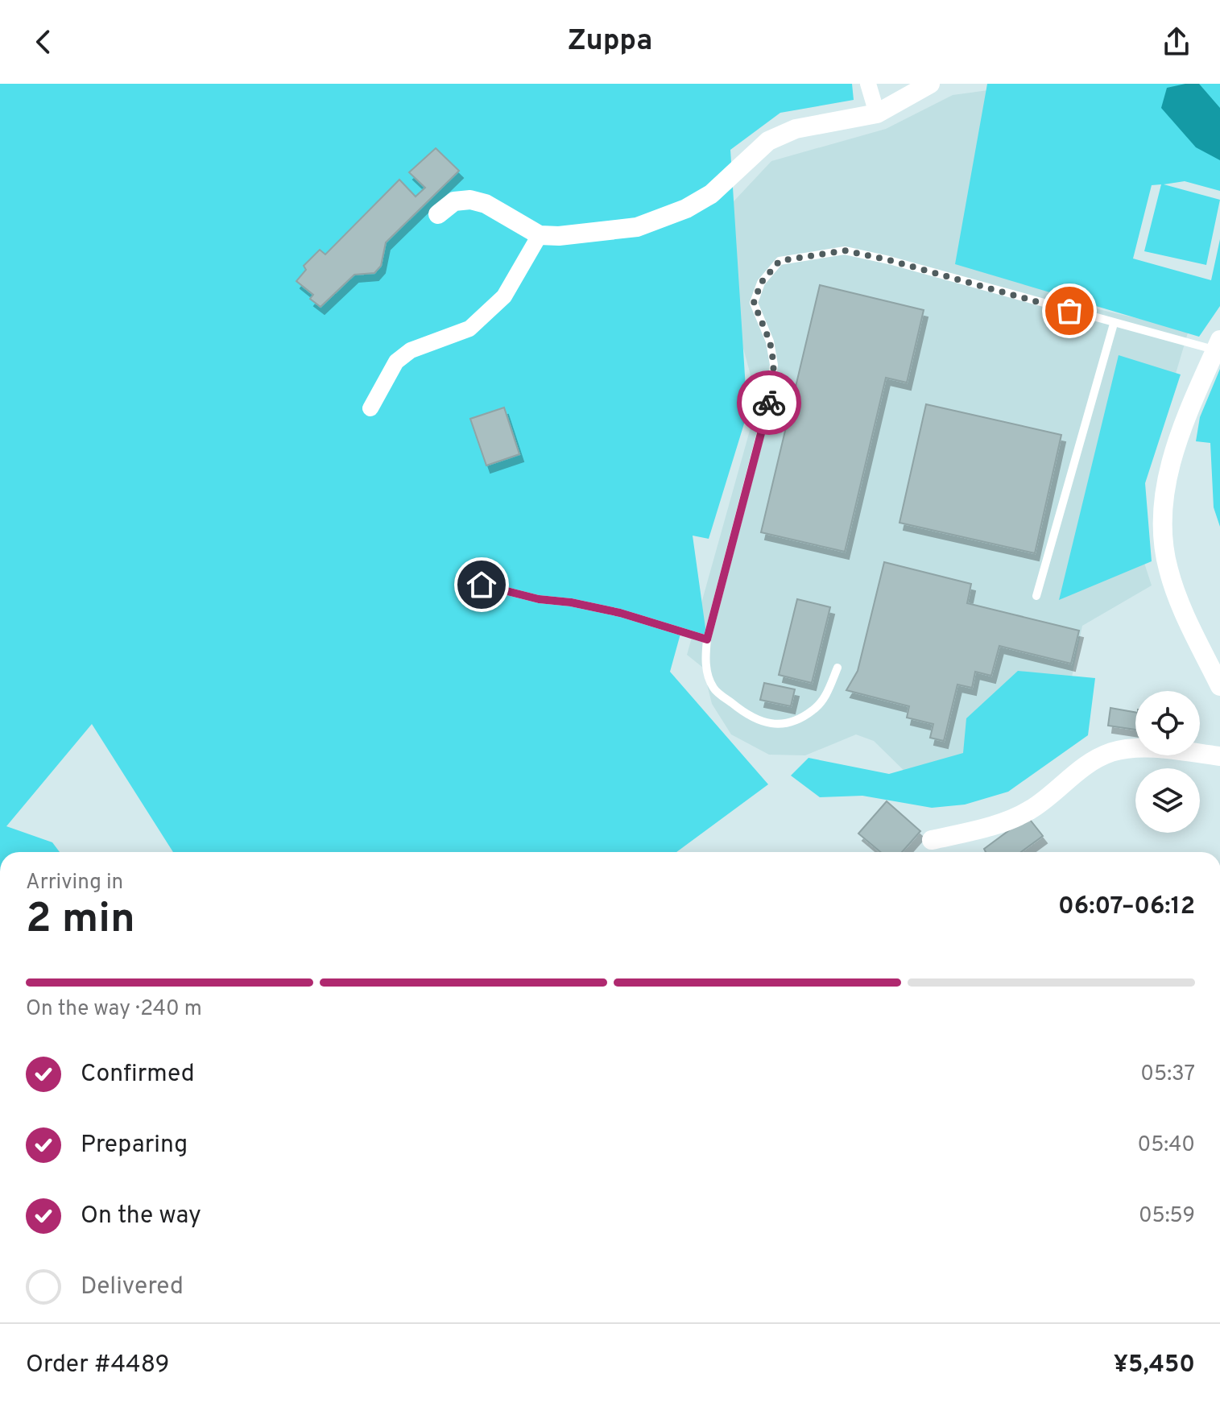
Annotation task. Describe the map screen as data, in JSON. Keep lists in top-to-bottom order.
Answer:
{
  "page": {
    "header": "Zuppa",
    "heading": ["2 min", "Arriving in", "06:07–06:12"],
    "panel": ["Order #4489", "¥5,450"],
    "bar": "On the way · 240 m",
    "list": [
      ["Confirmed", "05:37"],
      ["Preparing", "05:40"],
      ["On the way", "05:59"],
      "Delivered"
    ]
  }
}
